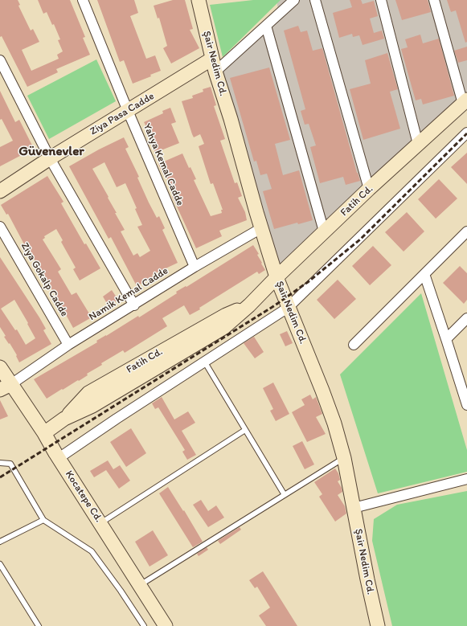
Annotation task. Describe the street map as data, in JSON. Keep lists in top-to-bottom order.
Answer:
{
  "streets": {
    "street": [
      "Şair Nedim Cd.",
      "Ziya Pasa Cadde",
      "Yahya Kemal Cadde",
      "Fatih Cd.",
      "Ziya Gokalp Cadde",
      "Namik Kemal Cadde",
      "Kocatepe Cd."
    ]
  },
  "crossings": [
    ["Şair Nedim Cd.", "Ziya Pasa Cadde"],
    ["Şair Nedim Cd.", "Fatih Cd."],
    ["Şair Nedim Cd.", "Namik Kemal Cadde"],
    ["Ziya Pasa Cadde", "Yahya Kemal Cadde"],
    ["Yahya Kemal Cadde", "Namik Kemal Cadde"],
    ["Fatih Cd.", "Kocatepe Cd."],
    ["Ziya Gokalp Cadde", "Namik Kemal Cadde"],
    ["Namik Kemal Cadde", "Kocatepe Cd."]
  ],
  "districts": ["Güvenevler"]
}
